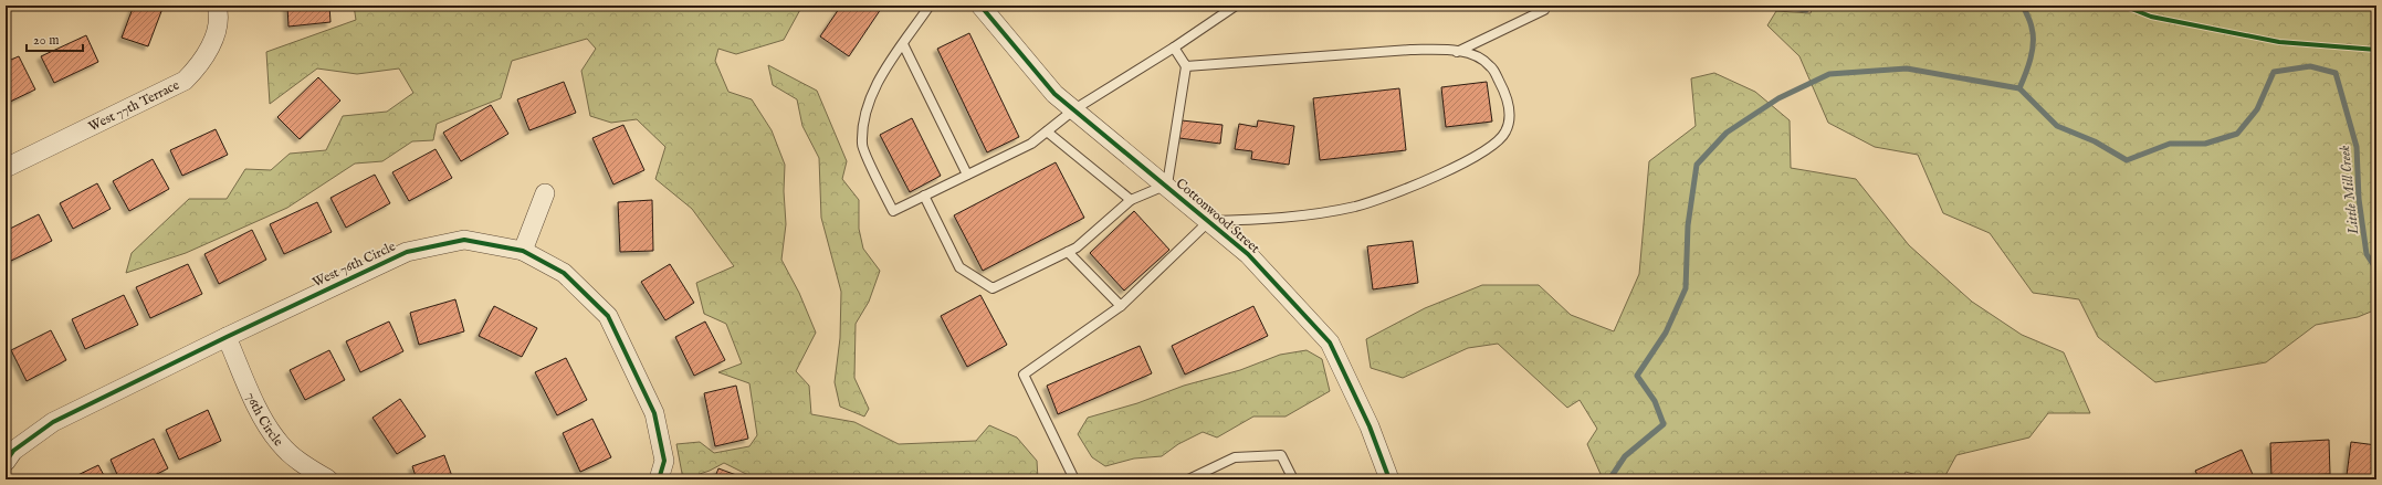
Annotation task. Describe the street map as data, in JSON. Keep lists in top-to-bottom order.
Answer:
{
  "streets": {
    "street": [
      "West 77th Terrace",
      "Cottonwood Street",
      "West 76th Circle",
      "76th Circle"
    ]
  },
  "crossings": [
    ["West 76th Circle", "76th Circle"]
  ],
  "water": ["Little Mill Creek"],
  "scale_bar": "20 m"
}
